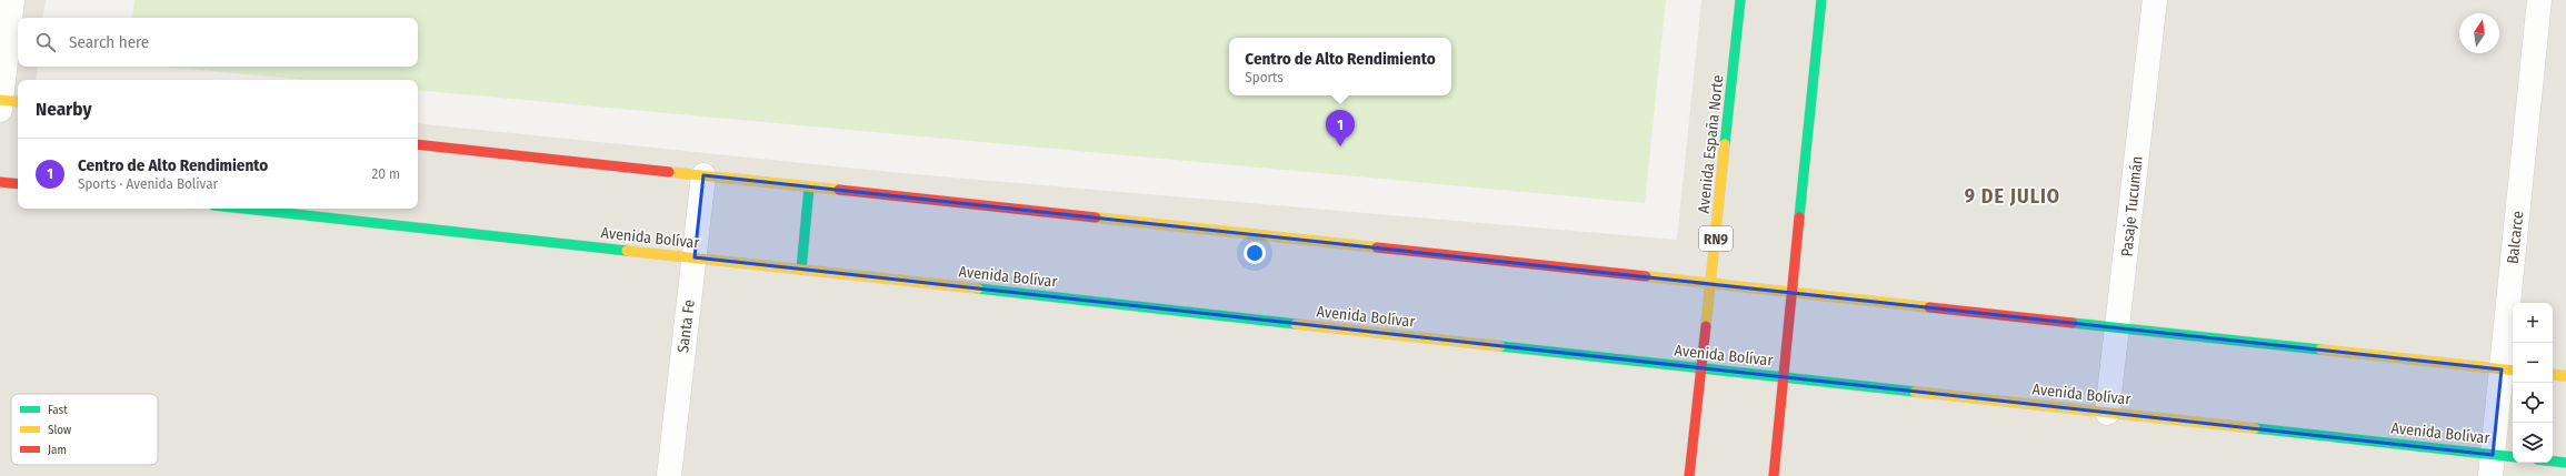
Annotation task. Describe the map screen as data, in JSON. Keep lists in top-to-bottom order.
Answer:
{
  "streets": {
    "main road": ["Avenida España Norte", "Avenida Bolívar", "RN9"],
    "street": ["Pasaje Tucumán", "Balcarce", "Santa Fe"]
  },
  "crossings": [
    ["Avenida España Norte", "Avenida Bolívar"],
    ["Pasaje Tucumán", "Avenida Bolívar"],
    ["Avenida Bolívar", "Balcarce"],
    ["Avenida Bolívar", "Santa Fe"]
  ],
  "districts": ["9 DE JULIO"],
  "legend": ["Fast", "Slow", "Jam"],
  "north": "top",
  "page": {
    "search": "Search here",
    "popup": ["Centro de Alto Rendimiento", "Sports"],
    "heading": "Nearby",
    "pins": "1",
    "list": [
      {
        "mark": "1",
        "name": "Centro de Alto Rendimiento",
        "note": "Sports · Avenida Bolívar",
        "value": "20 m"
      }
    ],
    "map_buttons": ["+", "−"]
  }
}
